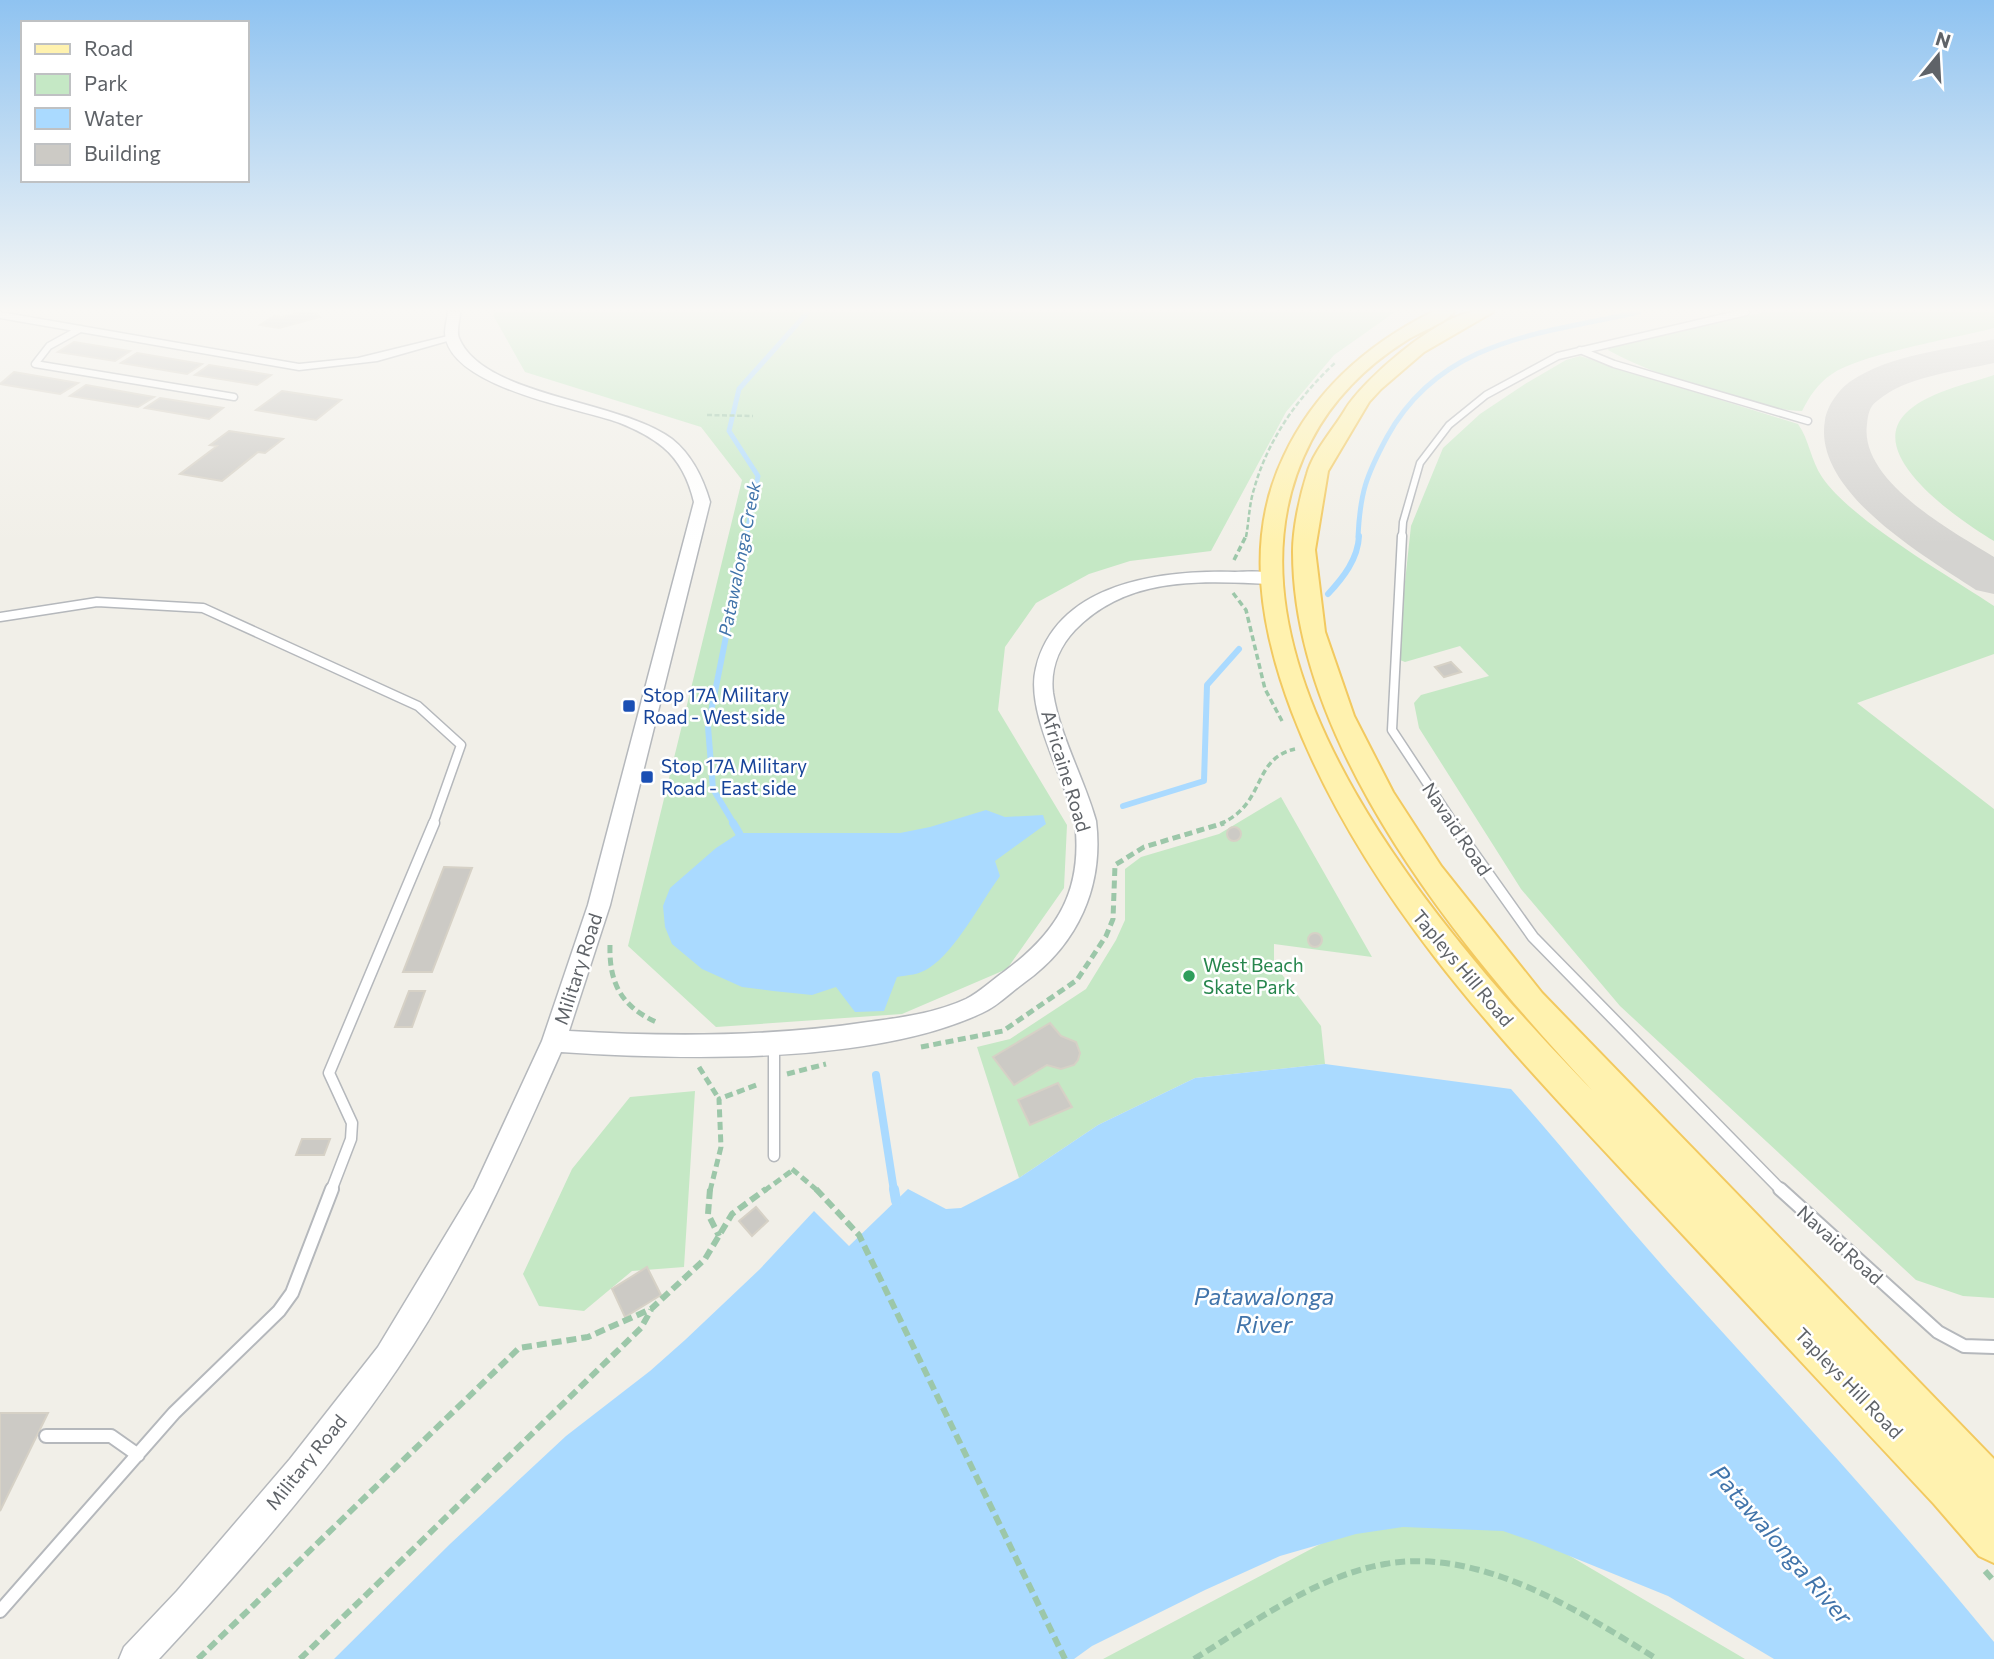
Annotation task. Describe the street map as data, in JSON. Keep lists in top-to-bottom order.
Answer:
{
  "streets": {
    "main road": ["Tapleys Hill Road"],
    "street": ["Africaine Road", "Military Road"],
    "lane": ["Navaid Road"]
  },
  "crossings": [
    ["Africaine Road", "Tapleys Hill Road"],
    ["Africaine Road", "Military Road"]
  ],
  "water": ["Patawalonga Creek", "Patawalonga River"],
  "places": {
    "transit": ["Stop 17A Military Road - West side", "Stop 17A Military Road - East side"],
    "other": ["West Beach Skate Park"]
  },
  "legend": [
    "Road",
    "Park",
    "Water",
    "Building"
  ],
  "north": "top"
}
